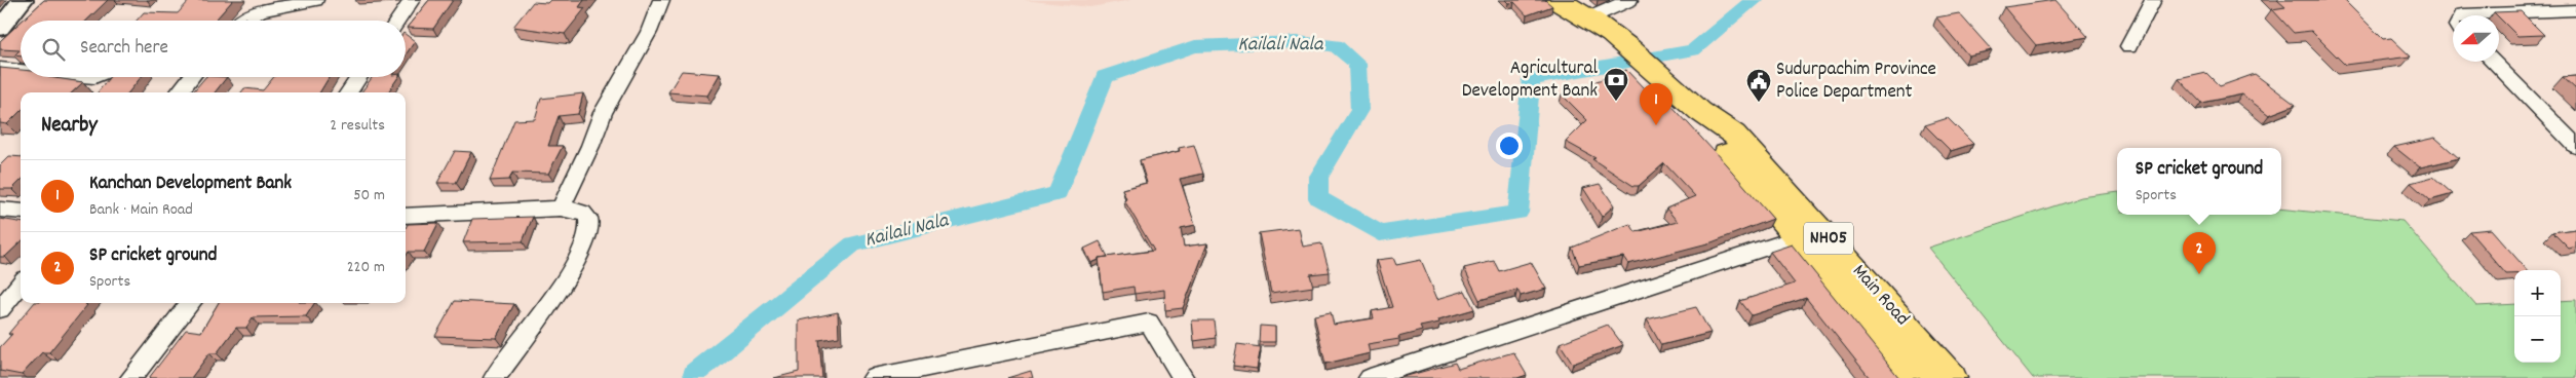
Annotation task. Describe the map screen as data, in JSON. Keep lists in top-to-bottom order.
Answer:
{
  "streets": {
    "main road": ["NH05", "Main Road"]
  },
  "water": ["Kailali Nala"],
  "places": {
    "bank": ["Agricultural Development Bank"],
    "public building": ["Sudurpachim Province Police Department"]
  },
  "north": "left",
  "page": {
    "search": "Search here",
    "pins": ["1", "2"],
    "heading": ["Nearby", "2 results"],
    "popup": ["SP cricket ground", "Sports"],
    "list": [
      {
        "mark": "1",
        "name": "Kanchan Development Bank",
        "note": "Bank · Main Road",
        "value": "50 m"
      },
      {
        "mark": "2",
        "name": "SP cricket ground",
        "note": "Sports",
        "value": "220 m"
      }
    ],
    "map_buttons": ["+", "−"]
  }
}
